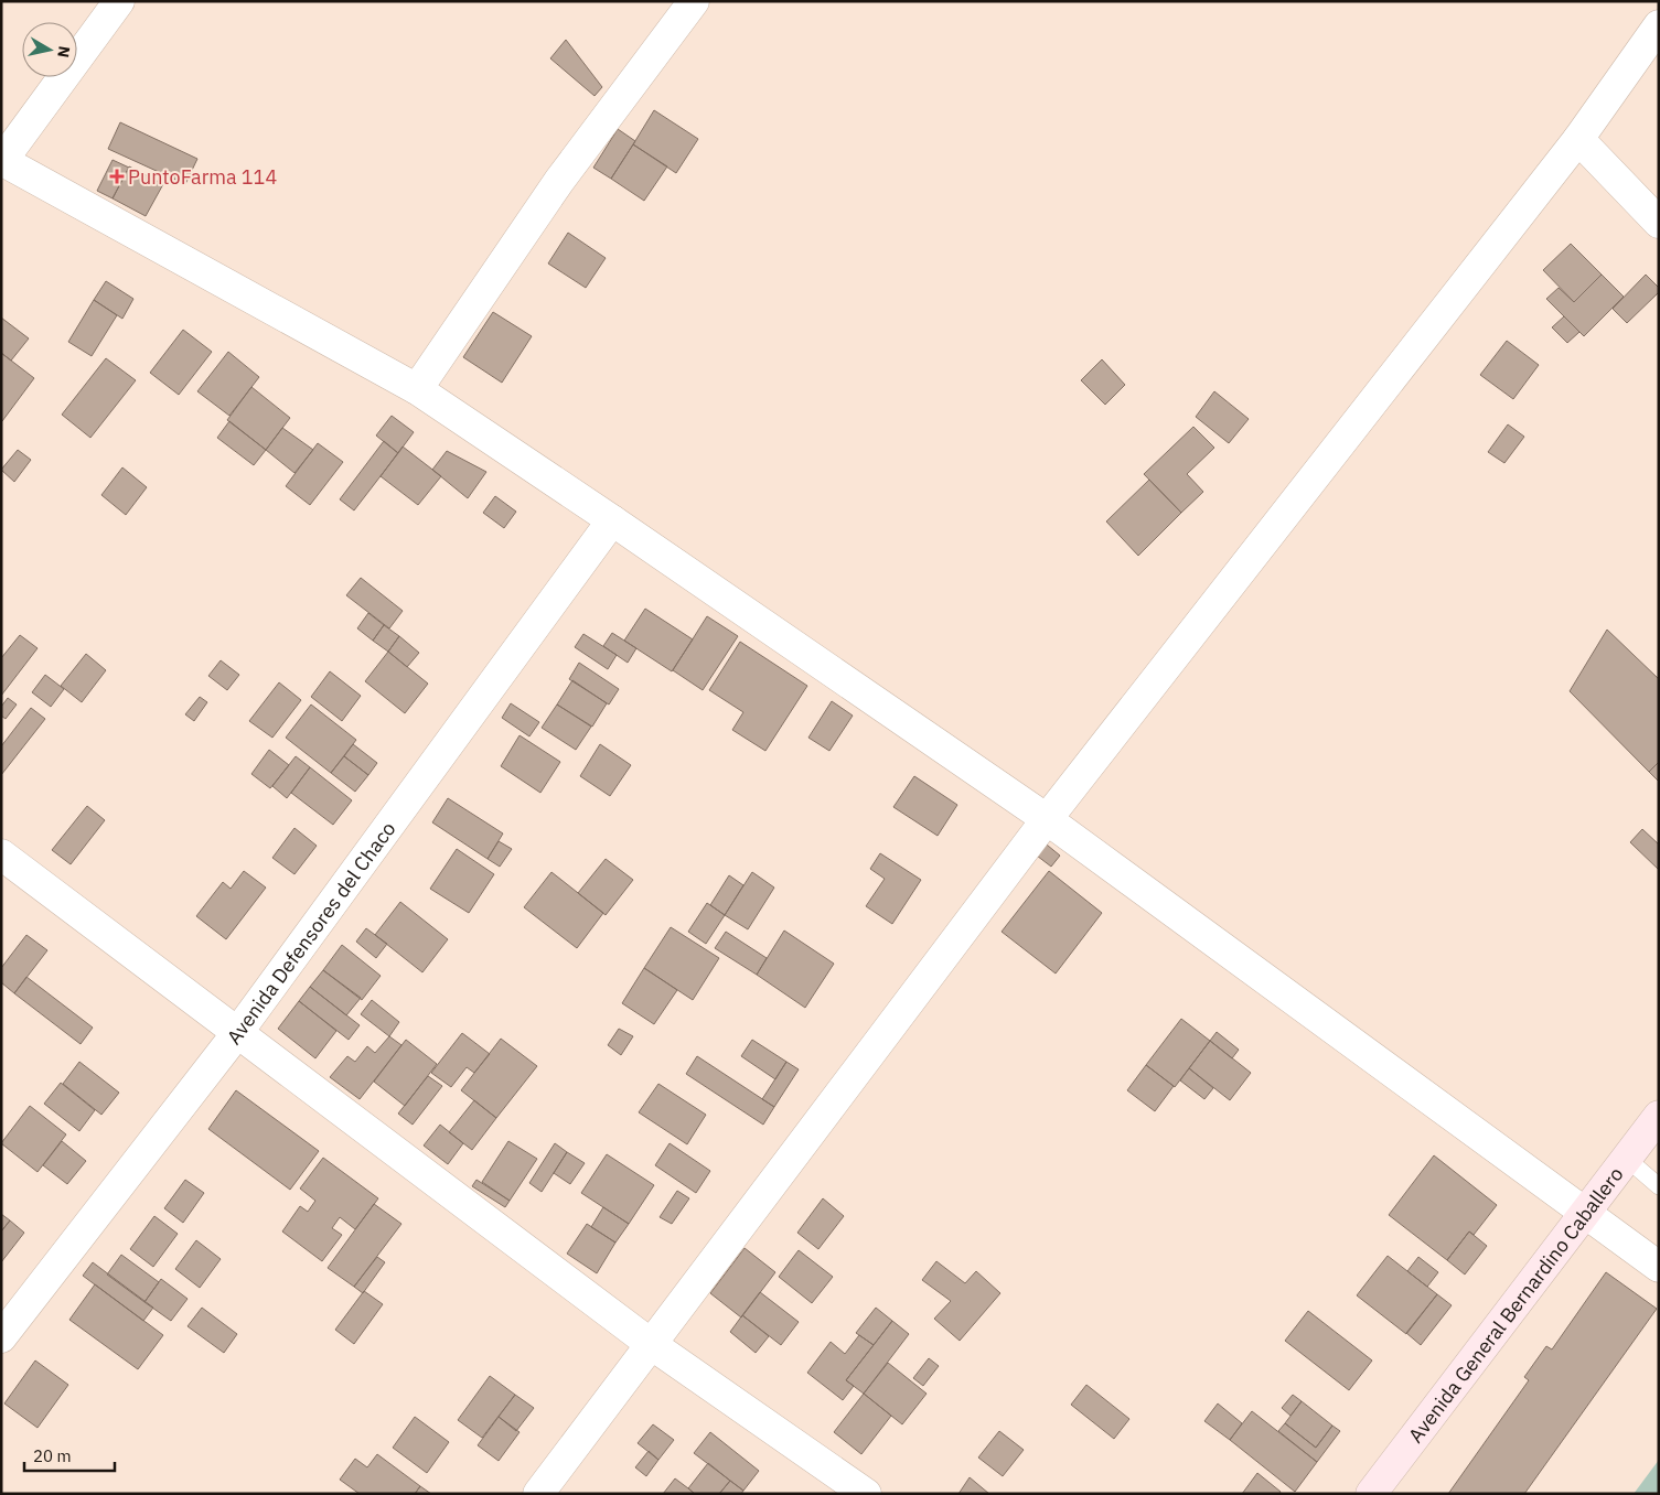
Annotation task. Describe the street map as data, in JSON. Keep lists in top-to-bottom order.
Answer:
{
  "streets": {
    "main road": ["Avenida General Bernardino Caballero"],
    "street": ["Avenida Defensores del Chaco"]
  },
  "places": {
    "health": ["PuntoFarma 114"]
  },
  "scale_bar": "20 m",
  "north": "right"
}
